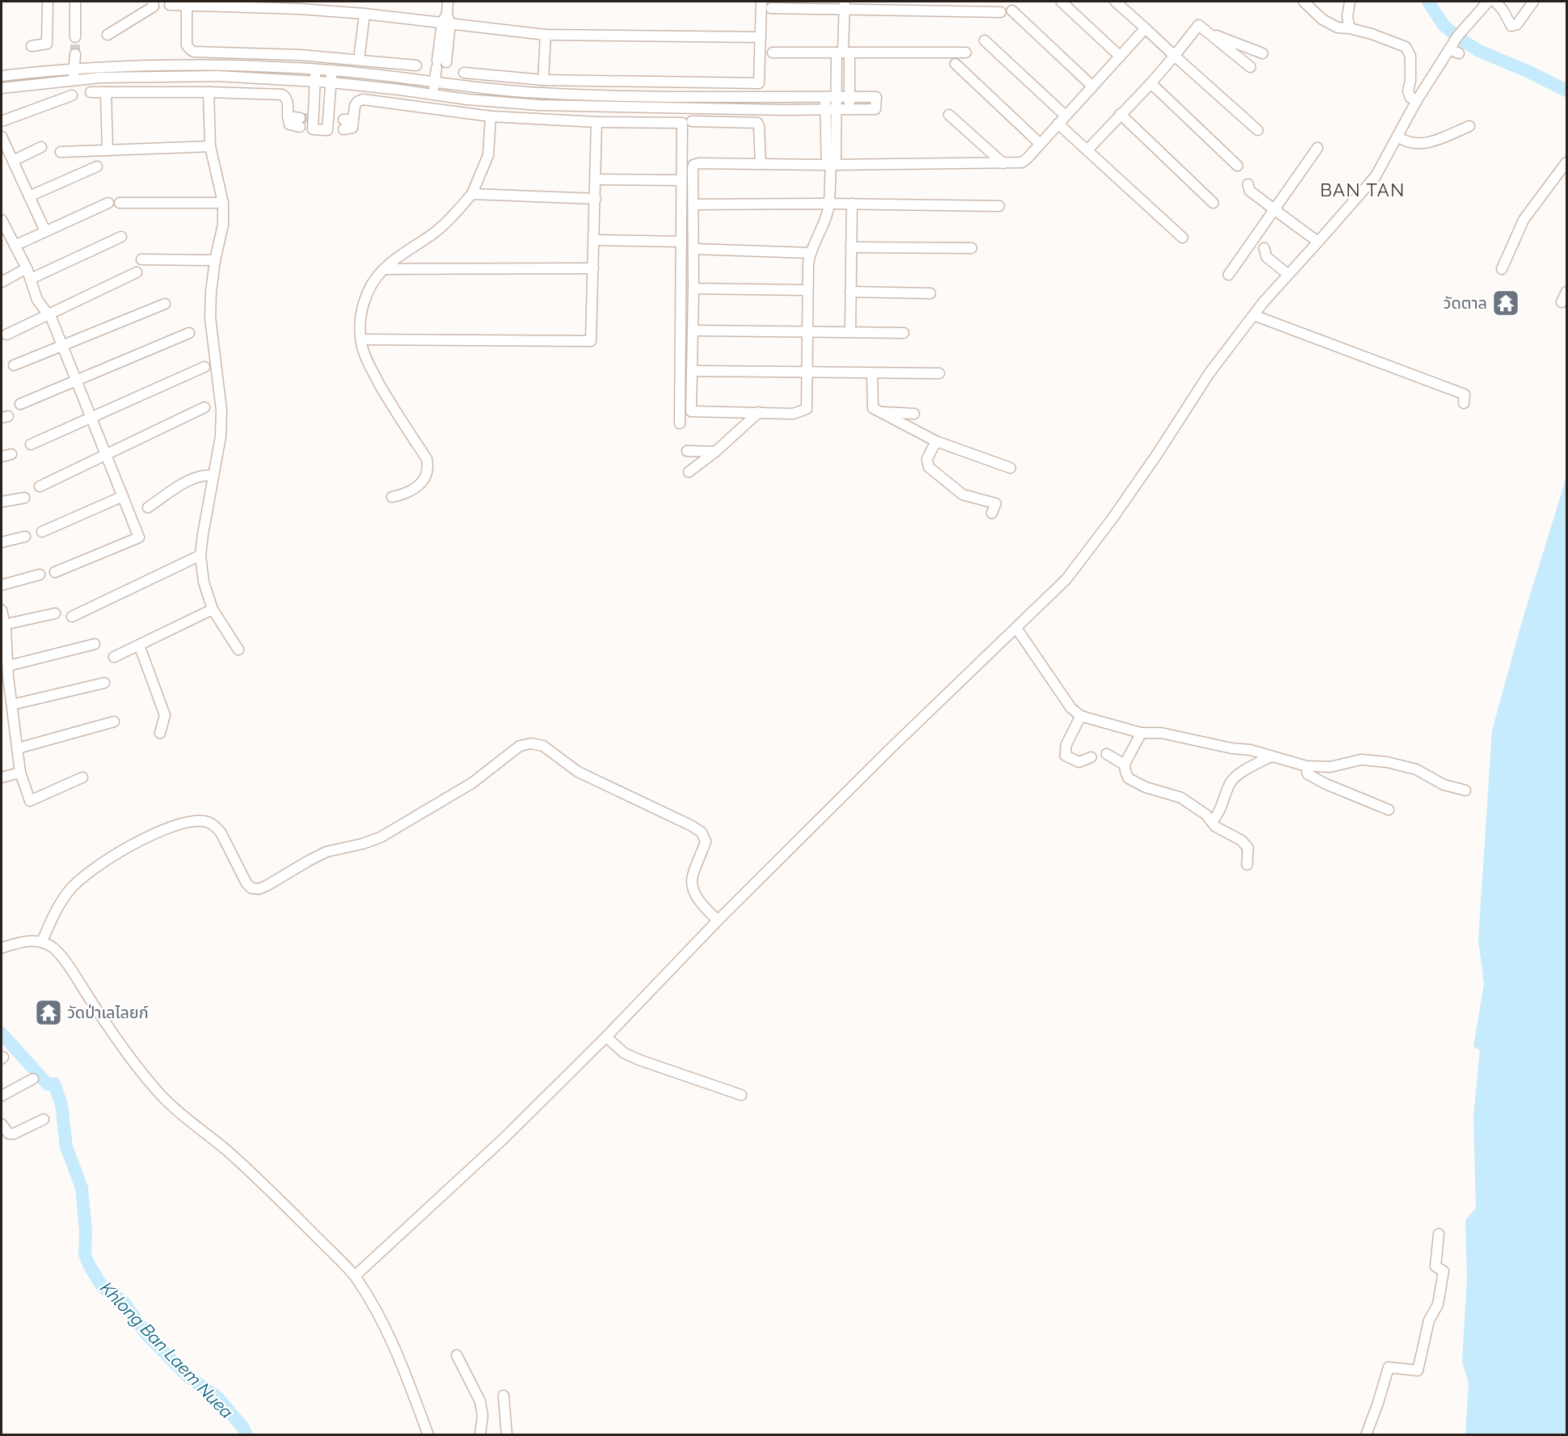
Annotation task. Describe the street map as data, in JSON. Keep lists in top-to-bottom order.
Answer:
{
  "districts": ["BAN TAN"],
  "water": ["Khlong Ban Laem Nuea"],
  "places": {
    "temple": ["วัดตาล", "วัดป่าเลไลยก์"]
  }
}
